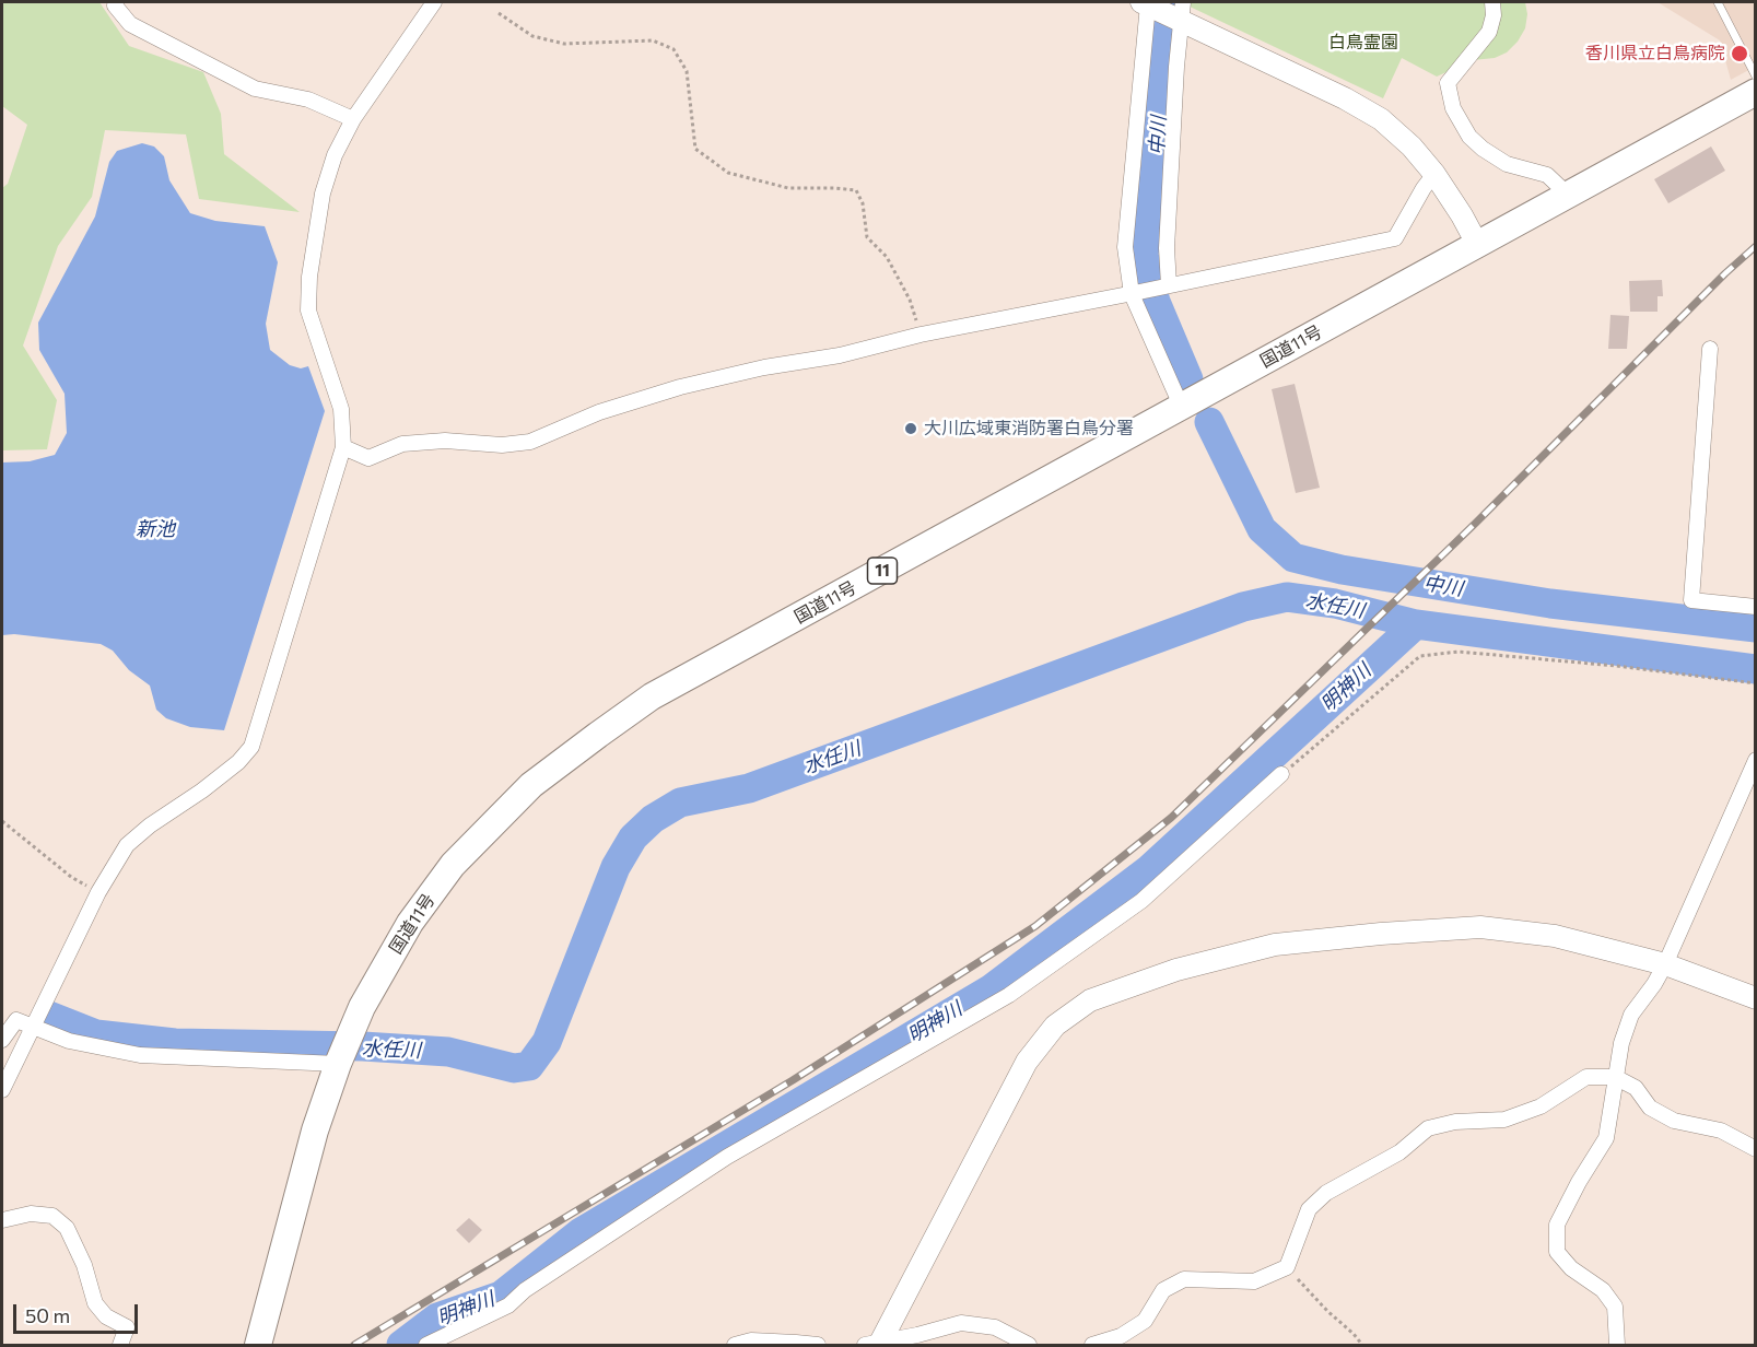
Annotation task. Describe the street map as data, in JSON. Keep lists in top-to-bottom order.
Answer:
{
  "streets": {
    "highway": ["国道11号", "11"]
  },
  "water": [
    "中川",
    "新池",
    "水任川",
    "明神川"
  ],
  "parks": ["白鳥霊園"],
  "places": ["香川県立白鳥病院", "大川広域東消防署白鳥分署"],
  "scale_bar": "50 m"
}
